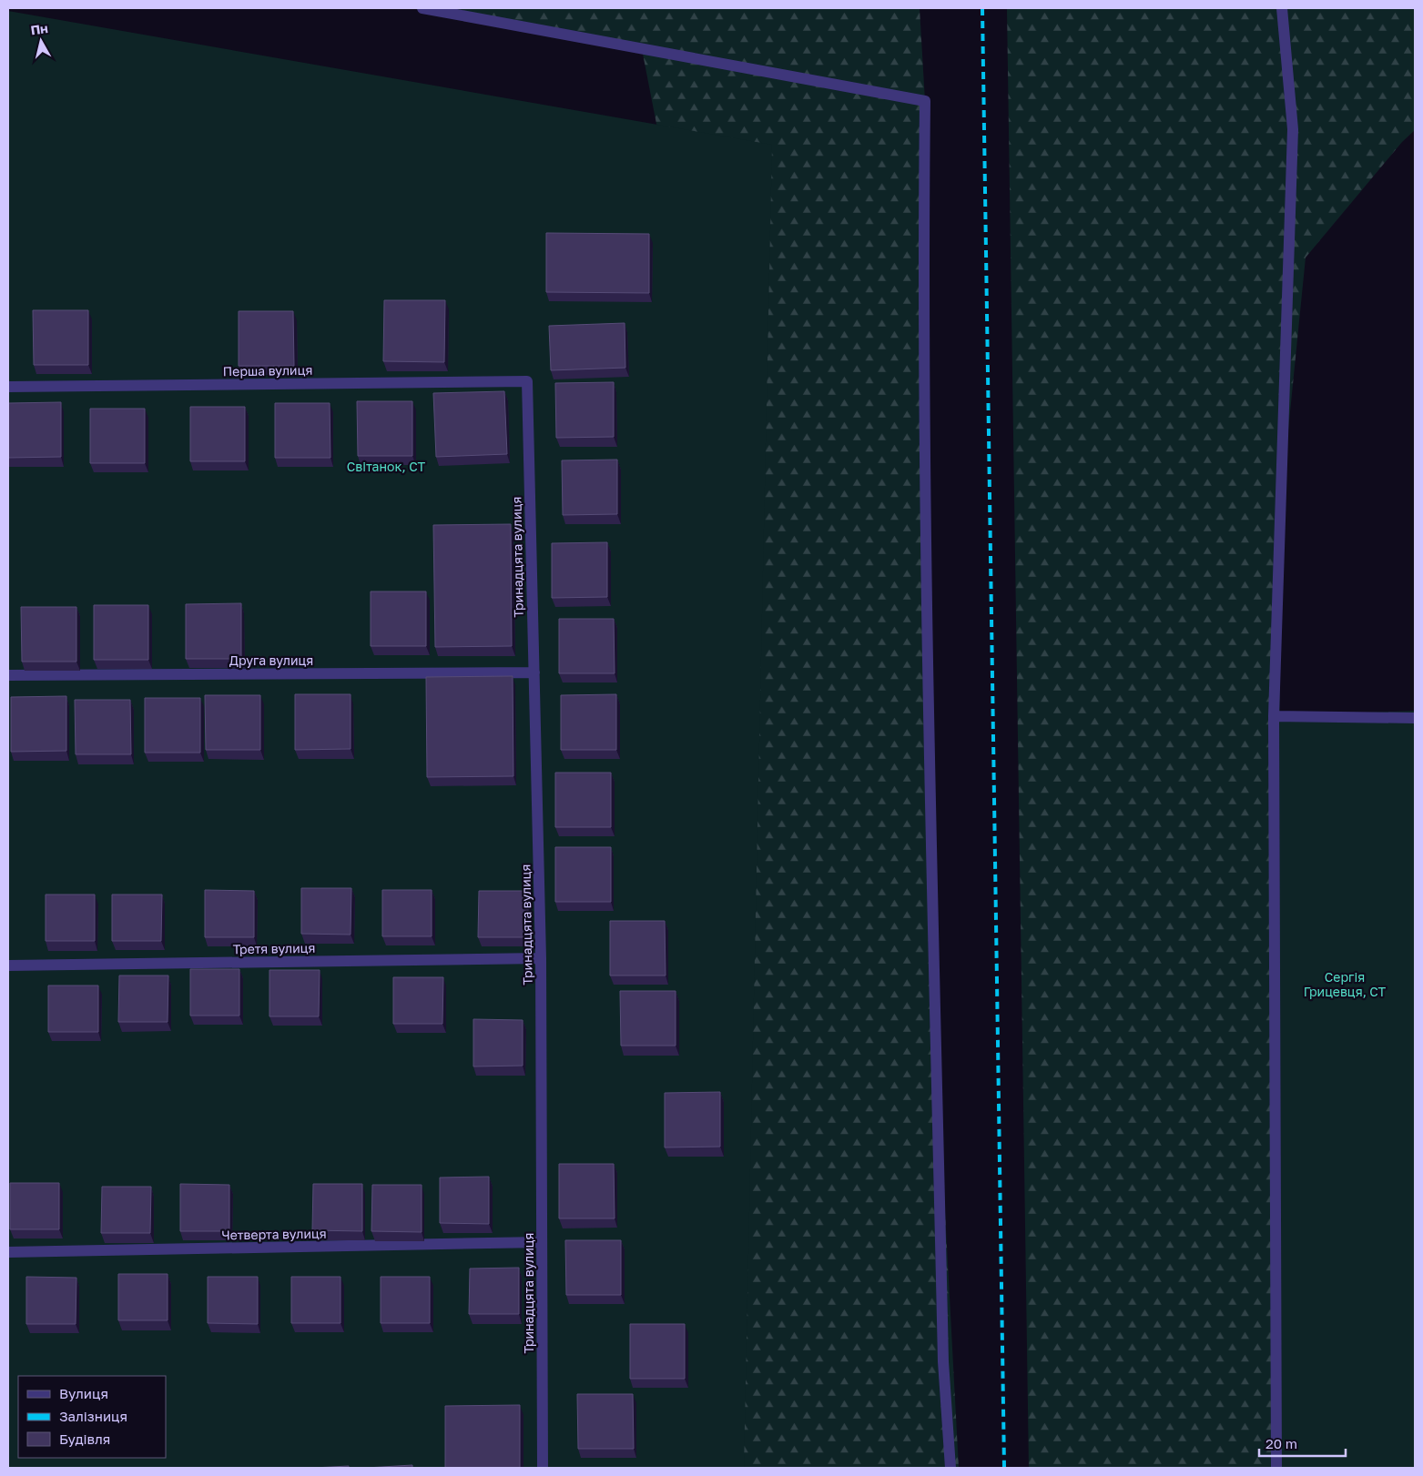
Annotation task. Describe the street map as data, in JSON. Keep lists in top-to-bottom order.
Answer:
{
  "streets": {
    "street": [
      "Перша вулиця",
      "Тринадцята вулиця",
      "Друга вулиця",
      "Третя вулиця",
      "Четверта вулиця"
    ]
  },
  "crossings": [
    ["Перша вулиця", "Тринадцята вулиця"],
    ["Тринадцята вулиця", "Друга вулиця"],
    ["Тринадцята вулиця", "Третя вулиця"],
    ["Тринадцята вулиця", "Четверта вулиця"]
  ],
  "parks": ["Світанок, СТ", "Сергія Грицевця, СТ"],
  "legend": ["Вулиця", "Залізниця", "Будівля"],
  "scale_bar": "20 m",
  "north": "top"
}
